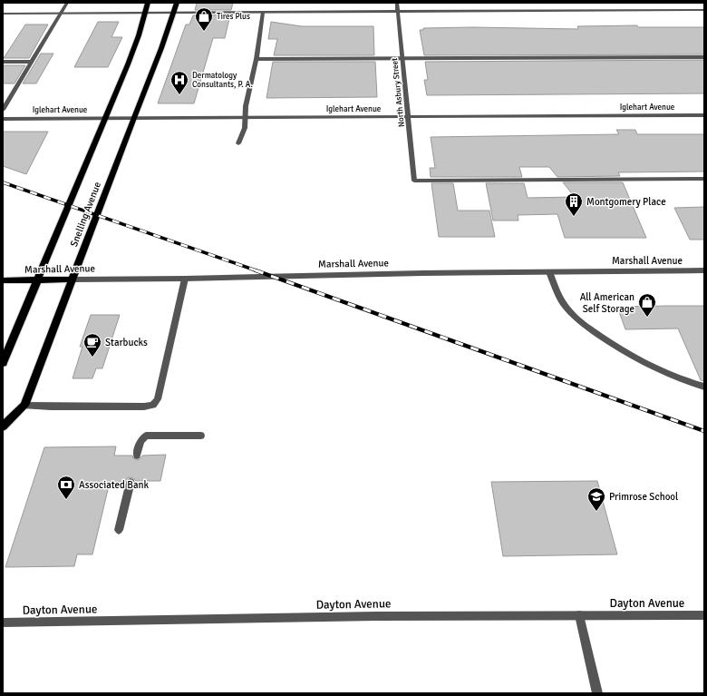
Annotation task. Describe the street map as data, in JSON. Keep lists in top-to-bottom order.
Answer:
{
  "streets": {
    "main road": ["Snelling Avenue", "Marshall Avenue"],
    "street": ["North Asbury Street", "Iglehart Avenue", "Dayton Avenue"]
  },
  "crossings": [
    ["North Asbury Street", "Iglehart Avenue"],
    ["Iglehart Avenue", "Snelling Avenue"],
    ["Snelling Avenue", "Marshall Avenue"]
  ],
  "places": {
    "shop": ["Tires Plus", "All American Self Storage"],
    "hospital": ["Dermatology Consultants, P. A."],
    "building": ["Montgomery Place"],
    "cafe": ["Starbucks"],
    "bank": ["Associated Bank"],
    "school or university": ["Primrose School"]
  }
}
